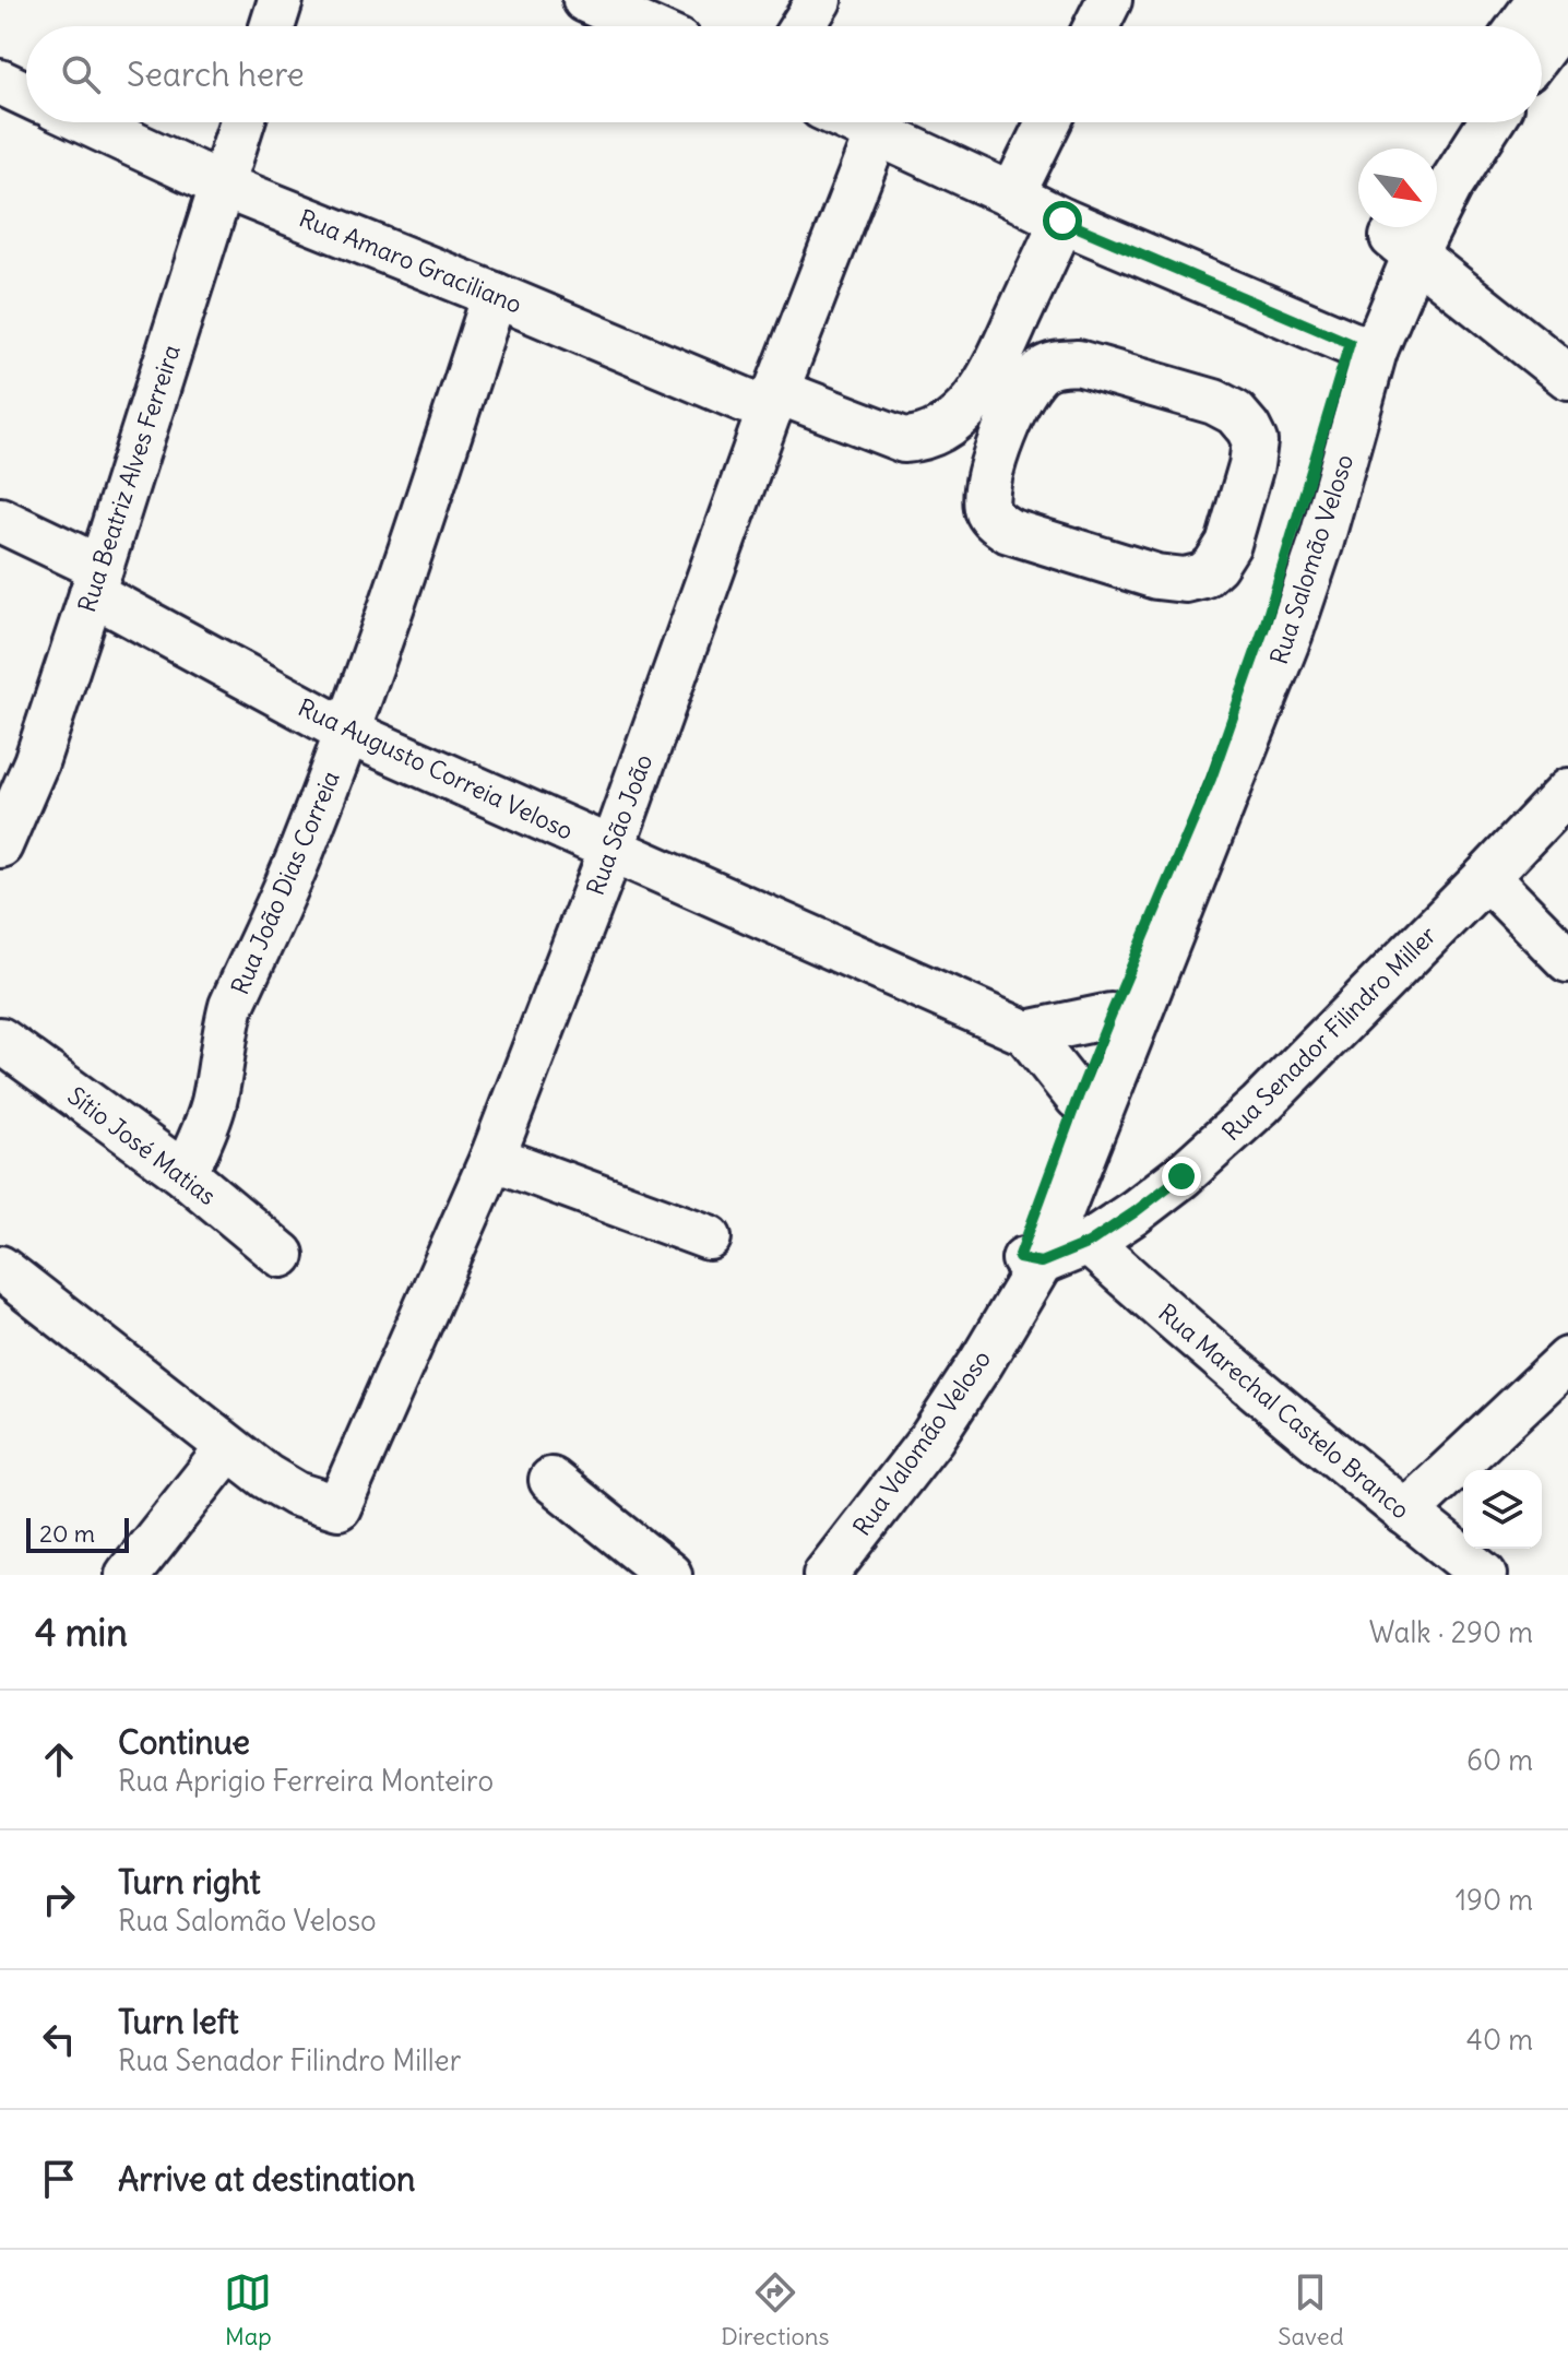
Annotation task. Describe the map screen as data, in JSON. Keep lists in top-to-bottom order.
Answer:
{
  "streets": {
    "street": [
      "Rua Amaro Graciliano",
      "Rua Beatriz Alves Ferreira",
      "Rua Salomão Veloso",
      "Rua Augusto Correia Veloso",
      "Rua São João",
      "Rua João Dias Correia",
      "Rua Senador Filindro Miller",
      "Sítio José Matias",
      "Rua Marechal Castelo Branco",
      "Rua Valomão Veloso"
    ]
  },
  "crossings": [
    ["Rua Amaro Graciliano", "Rua Beatriz Alves Ferreira"],
    ["Rua Amaro Graciliano", "Rua São João"],
    ["Rua Amaro Graciliano", "Rua João Dias Correia"],
    ["Rua Beatriz Alves Ferreira", "Rua Augusto Correia Veloso"],
    ["Rua Salomão Veloso", "Rua Augusto Correia Veloso"],
    ["Rua Salomão Veloso", "Rua Senador Filindro Miller"],
    ["Rua Salomão Veloso", "Rua Valomão Veloso"],
    ["Rua Augusto Correia Veloso", "Rua São João"],
    ["Rua Augusto Correia Veloso", "Rua João Dias Correia"],
    ["Rua João Dias Correia", "Sítio José Matias"],
    ["Rua Senador Filindro Miller", "Rua Marechal Castelo Branco"],
    ["Rua Senador Filindro Miller", "Rua Valomão Veloso"]
  ],
  "scale_bar": "20 m",
  "north": "bottom right",
  "page": {
    "search": "Search here",
    "scale": "20 m",
    "heading": ["4 min", "Walk · 290 m"],
    "list": [
      ["Continue", "Rua Aprigio Ferreira Monteiro", "60 m"],
      ["Turn right", "Rua Salomão Veloso", "190 m"],
      ["Turn left", "Rua Senador Filindro Miller", "40 m"],
      "Arrive at destination"
    ],
    "nav": ["Map", "Directions", "Saved"]
  }
}
